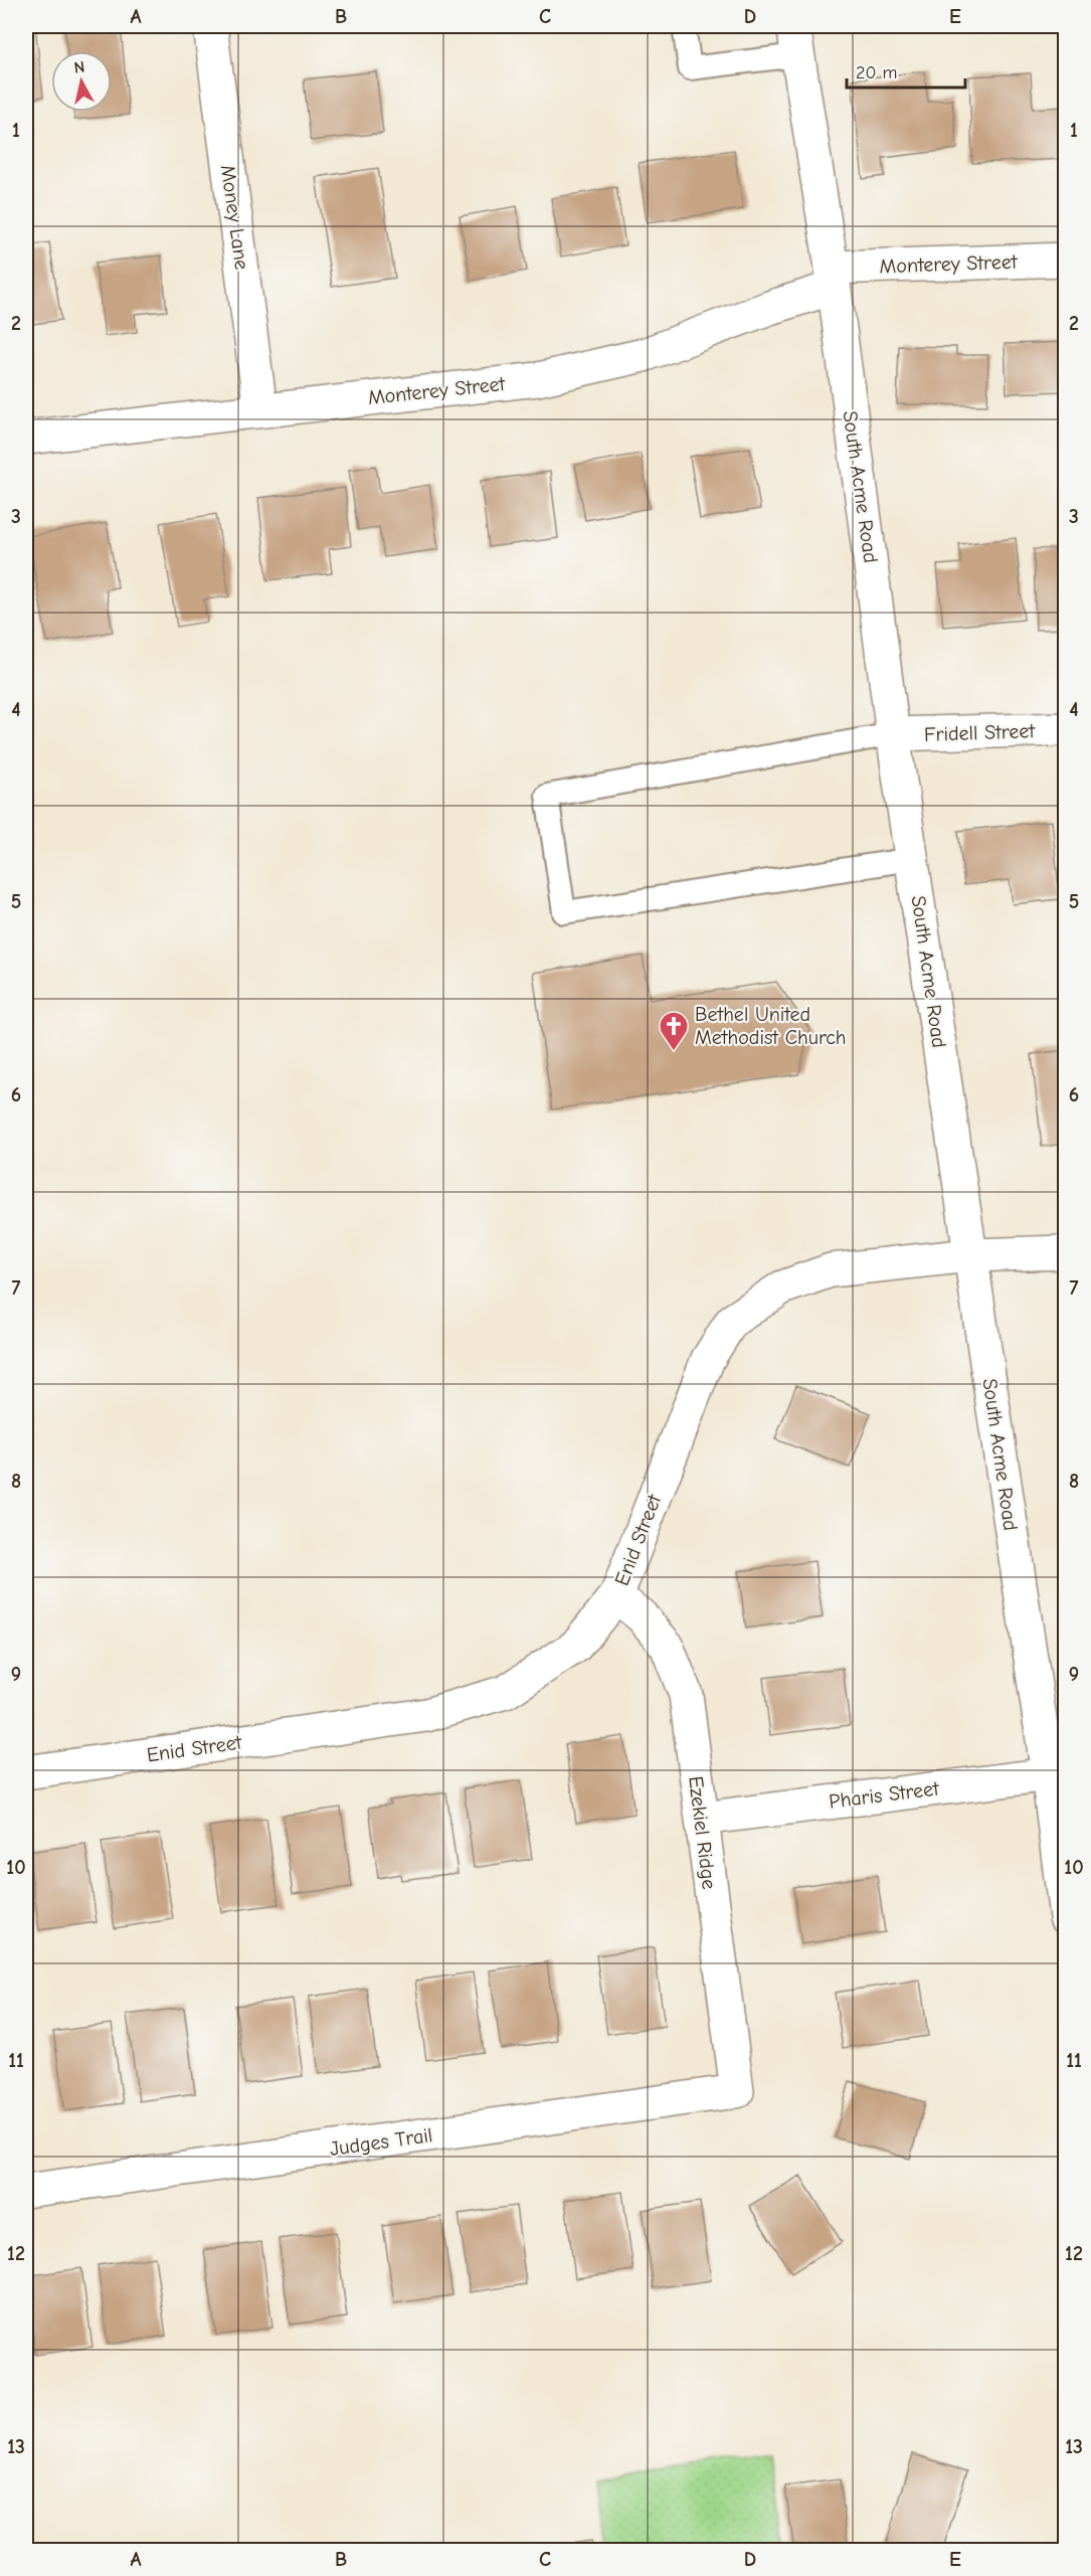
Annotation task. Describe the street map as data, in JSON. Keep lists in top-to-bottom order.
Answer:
{
  "streets": {
    "street": [
      "Money Lane",
      "Monterey Street",
      "South Acme Road",
      "Fridell Street",
      "Enid Street",
      "Pharis Street",
      "Ezekiel Ridge",
      "Judges Trail"
    ]
  },
  "crossings": [
    ["Money Lane", "Monterey Street"],
    ["Monterey Street", "South Acme Road"],
    ["South Acme Road", "Fridell Street"],
    ["South Acme Road", "Enid Street"],
    ["South Acme Road", "Pharis Street"],
    ["Enid Street", "Ezekiel Ridge"],
    ["Pharis Street", "Ezekiel Ridge"],
    ["Ezekiel Ridge", "Judges Trail"]
  ],
  "places": {
    "church": ["Bethel United Methodist Church"]
  },
  "scale_bar": "20 m",
  "north": "top",
  "grid": {
    "columns": [
      "A",
      "B",
      "C",
      "D",
      "E"
    ],
    "rows": [
      "1",
      "2",
      "3",
      "4",
      "5",
      "6",
      "7",
      "8",
      "9",
      "10",
      "11",
      "12",
      "13"
    ]
  }
}
